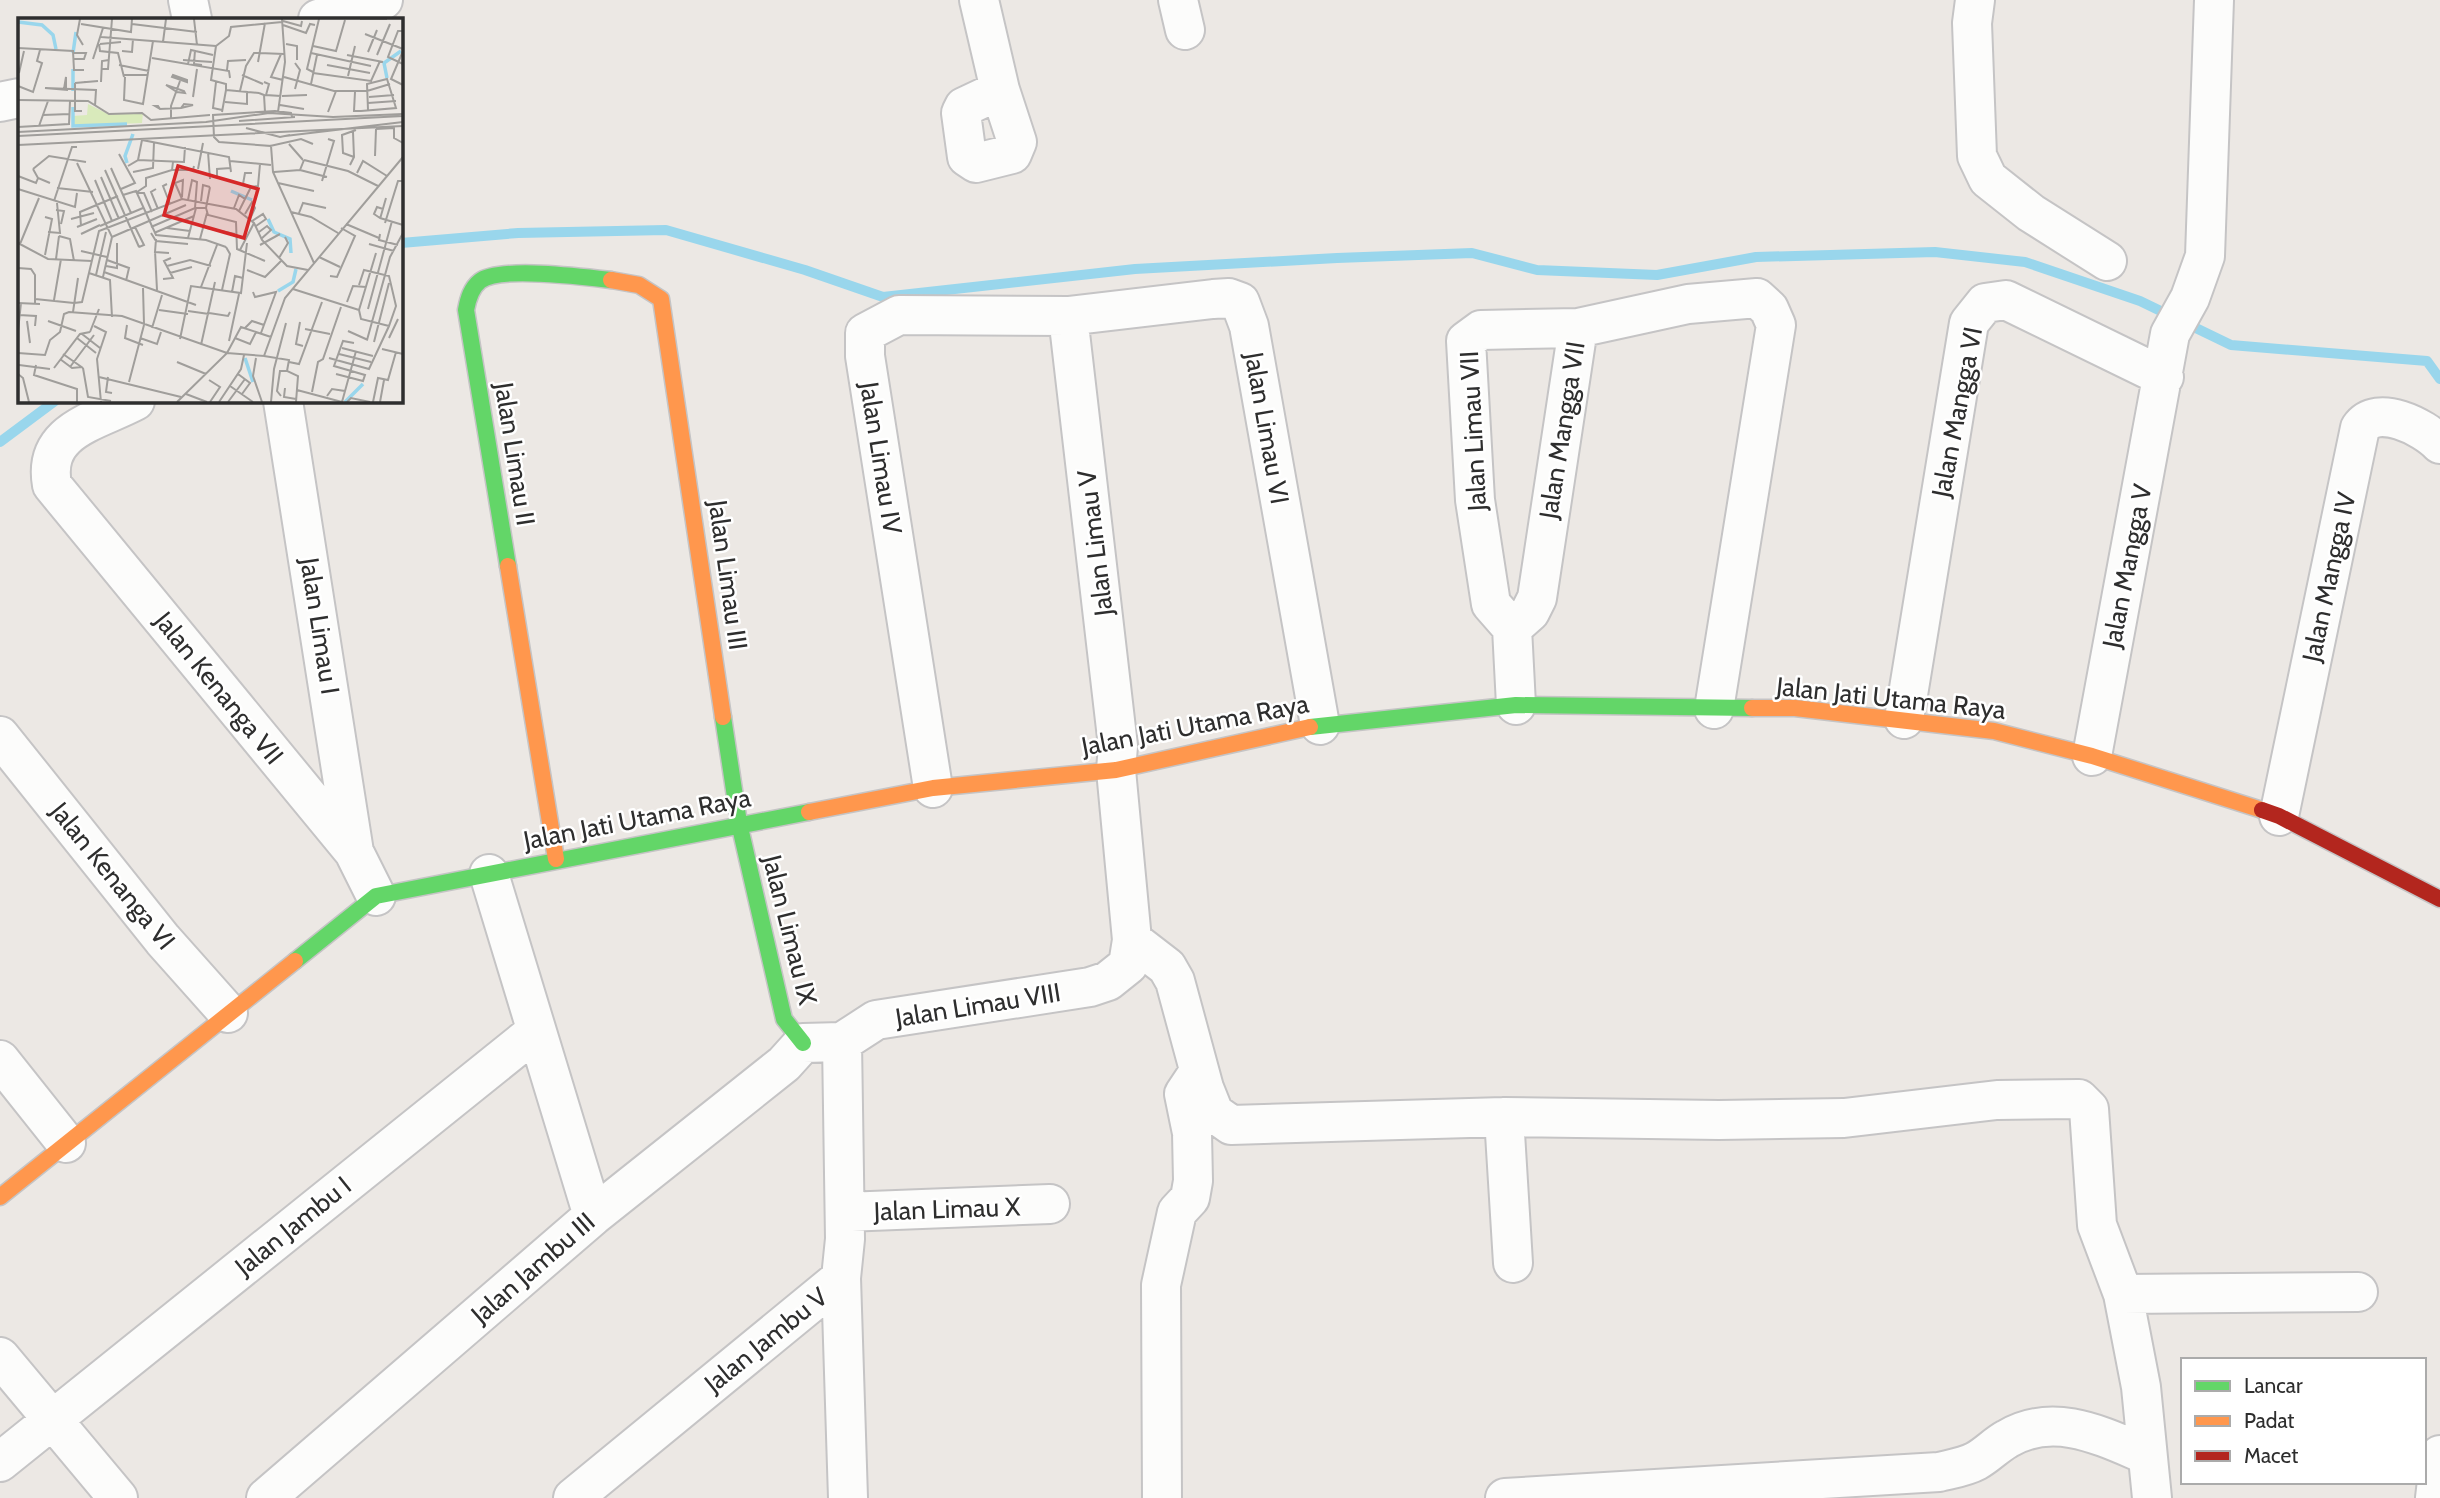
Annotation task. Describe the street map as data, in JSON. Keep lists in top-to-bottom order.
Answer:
{
  "streets": {
    "street": [
      "Jalan Mangga VI",
      "Jalan Limau VI",
      "Jalan Mangga VII",
      "Jalan Limau VII",
      "Jalan Limau II",
      "Jalan Limau IV",
      "Jalan Limau V",
      "Jalan Mangga V",
      "Jalan Limau III",
      "Jalan Mangga IV",
      "Jalan Limau I",
      "Jalan Kenanga VII",
      "Jalan Jati Utama Raya",
      "Jalan Kenanga VI",
      "Jalan Limau IX",
      "Jalan Limau VIII",
      "Jalan Limau X",
      "Jalan Jambu I",
      "Jalan Jambu III",
      "Jalan Jambu V"
    ]
  },
  "crossings": [
    ["Jalan Mangga VI", "Jalan Mangga V"],
    ["Jalan Mangga VI", "Jalan Jati Utama Raya"],
    ["Jalan Limau VI", "Jalan Limau IV"],
    ["Jalan Limau VI", "Jalan Limau V"],
    ["Jalan Limau VI", "Jalan Jati Utama Raya"],
    ["Jalan Mangga VII", "Jalan Limau VII"],
    ["Jalan Mangga VII", "Jalan Jati Utama Raya"],
    ["Jalan Limau II", "Jalan Limau III"],
    ["Jalan Limau II", "Jalan Jati Utama Raya"],
    ["Jalan Limau IV", "Jalan Limau V"],
    ["Jalan Limau IV", "Jalan Jati Utama Raya"],
    ["Jalan Limau V", "Jalan Jati Utama Raya"],
    ["Jalan Limau V", "Jalan Limau VIII"],
    ["Jalan Mangga V", "Jalan Jati Utama Raya"],
    ["Jalan Limau III", "Jalan Jati Utama Raya"],
    ["Jalan Limau III", "Jalan Limau IX"],
    ["Jalan Mangga IV", "Jalan Jati Utama Raya"],
    ["Jalan Limau I", "Jalan Kenanga VII"],
    ["Jalan Kenanga VII", "Jalan Jati Utama Raya"],
    ["Jalan Jati Utama Raya", "Jalan Kenanga VI"],
    ["Jalan Jati Utama Raya", "Jalan Limau IX"],
    ["Jalan Limau IX", "Jalan Jambu III"],
    ["Jalan Limau VIII", "Jalan Jambu V"],
    ["Jalan Limau X", "Jalan Jambu V"]
  ],
  "legend": ["Lancar", "Padat", "Macet"]
}
